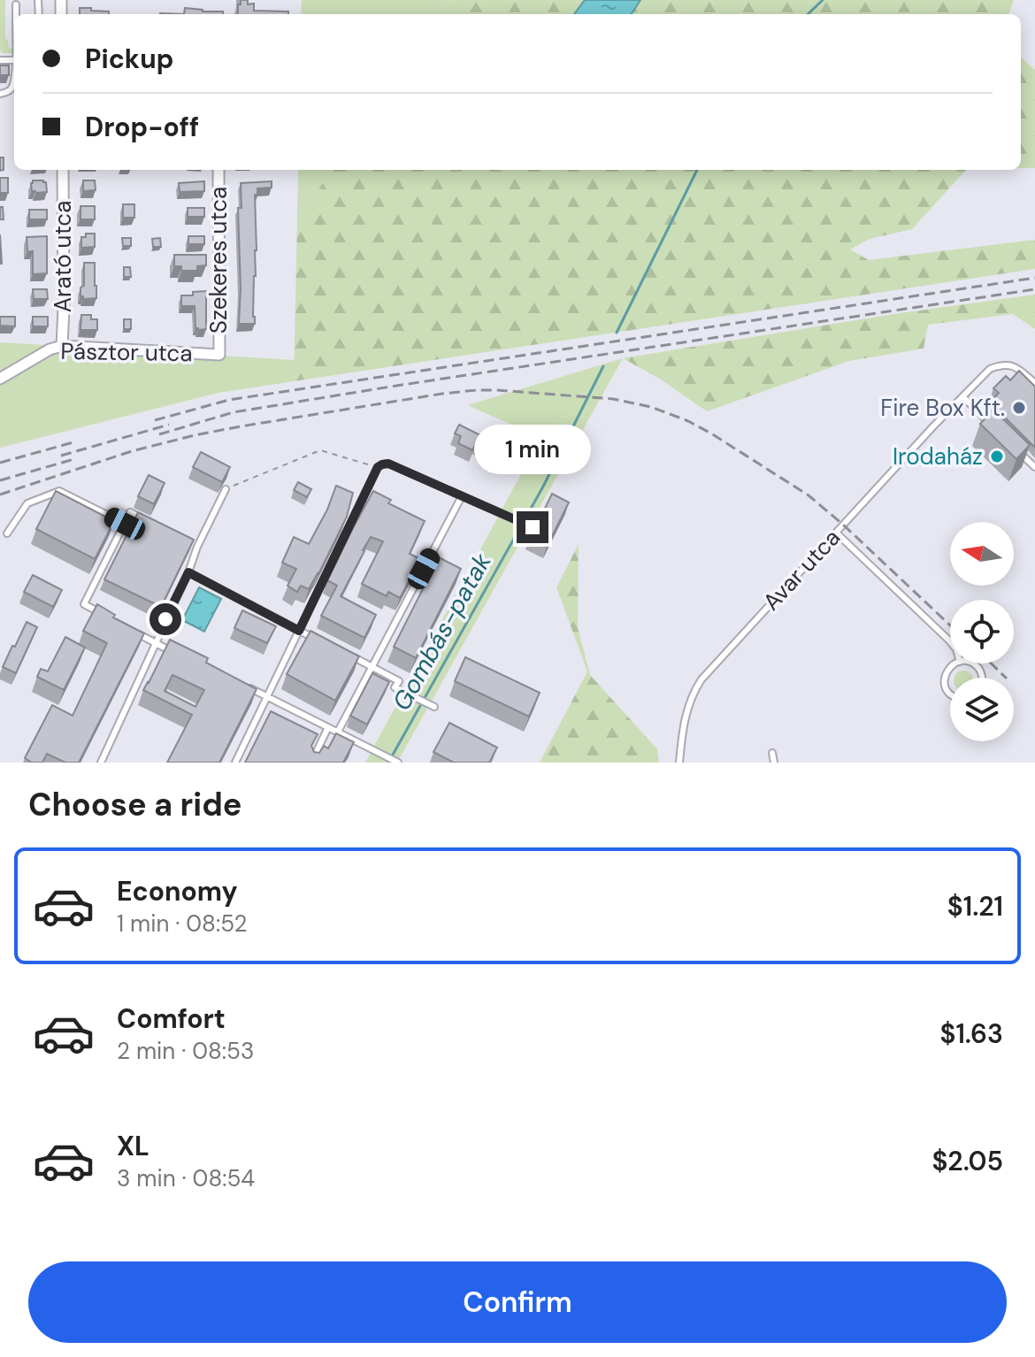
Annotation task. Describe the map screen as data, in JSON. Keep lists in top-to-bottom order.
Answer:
{
  "streets": {
    "street": ["Arató utca", "Szekeres utca", "Pásztor utca"],
    "lane": ["Avar utca"]
  },
  "crossings": [
    ["Arató utca", "Pásztor utca"],
    ["Szekeres utca", "Pásztor utca"]
  ],
  "water": ["Gombás-patak"],
  "places": ["Fire Box Kft.", "Irodaház"],
  "north": "left",
  "page": {
    "banner": ["Pickup", "Drop-off"],
    "bubble": "1 min",
    "heading": "Choose a ride",
    "list": [
      {
        "name": "Economy",
        "note": "1 min · 08:52",
        "value": "$1.21"
      },
      {
        "name": "Comfort",
        "note": "2 min · 08:53",
        "value": "$1.63"
      },
      {
        "name": "XL",
        "note": "3 min · 08:54",
        "value": "$2.05"
      }
    ],
    "buttons": "Confirm"
  }
}
